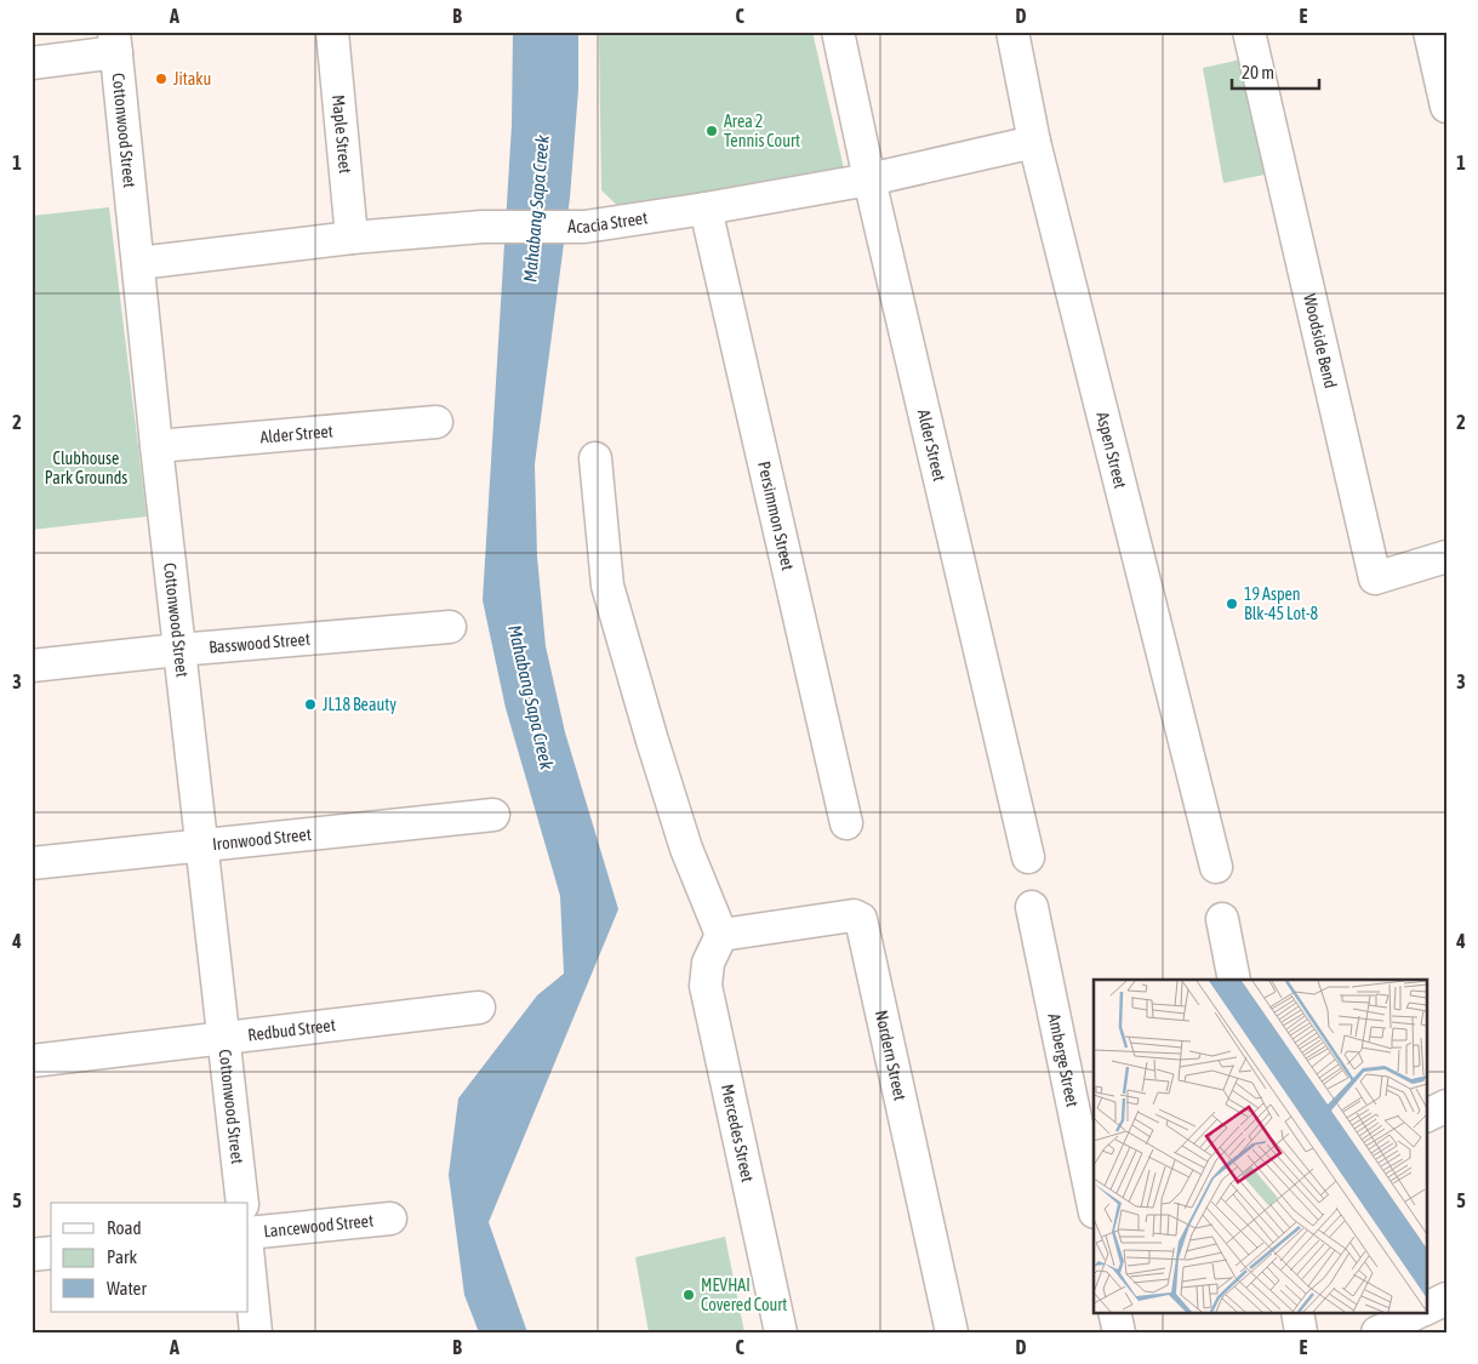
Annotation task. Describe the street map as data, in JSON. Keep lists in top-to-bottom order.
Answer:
{
  "streets": {
    "street": [
      "Cottonwood Street",
      "Maple Street",
      "Acacia Street",
      "Woodside Bend",
      "Alder Street",
      "Aspen Street",
      "Persimmon Street",
      "Basswood Street",
      "Ironwood Street",
      "Redbud Street",
      "Nordern Street",
      "Amberge Street",
      "Mercedes Street",
      "Lancewood Street"
    ]
  },
  "crossings": [
    ["Cottonwood Street", "Acacia Street"],
    ["Cottonwood Street", "Alder Street"],
    ["Cottonwood Street", "Basswood Street"],
    ["Cottonwood Street", "Ironwood Street"],
    ["Cottonwood Street", "Redbud Street"],
    ["Maple Street", "Acacia Street"],
    ["Acacia Street", "Alder Street"],
    ["Acacia Street", "Aspen Street"],
    ["Acacia Street", "Persimmon Street"],
    ["Nordern Street", "Mercedes Street"]
  ],
  "water": ["Mahabang Sapa Creek"],
  "parks": ["Clubhouse Park Grounds"],
  "places": [
    "Jitaku",
    "Area 2 Tennis Court",
    "19 Aspen Blk-45 Lot-8",
    "JL18 Beauty",
    "MEVHAI Covered Court"
  ],
  "legend": ["Road", "Park", "Water"],
  "scale_bar": "20 m",
  "grid": {
    "columns": [
      "A",
      "B",
      "C",
      "D",
      "E"
    ],
    "rows": [
      "1",
      "2",
      "3",
      "4",
      "5"
    ]
  }
}
